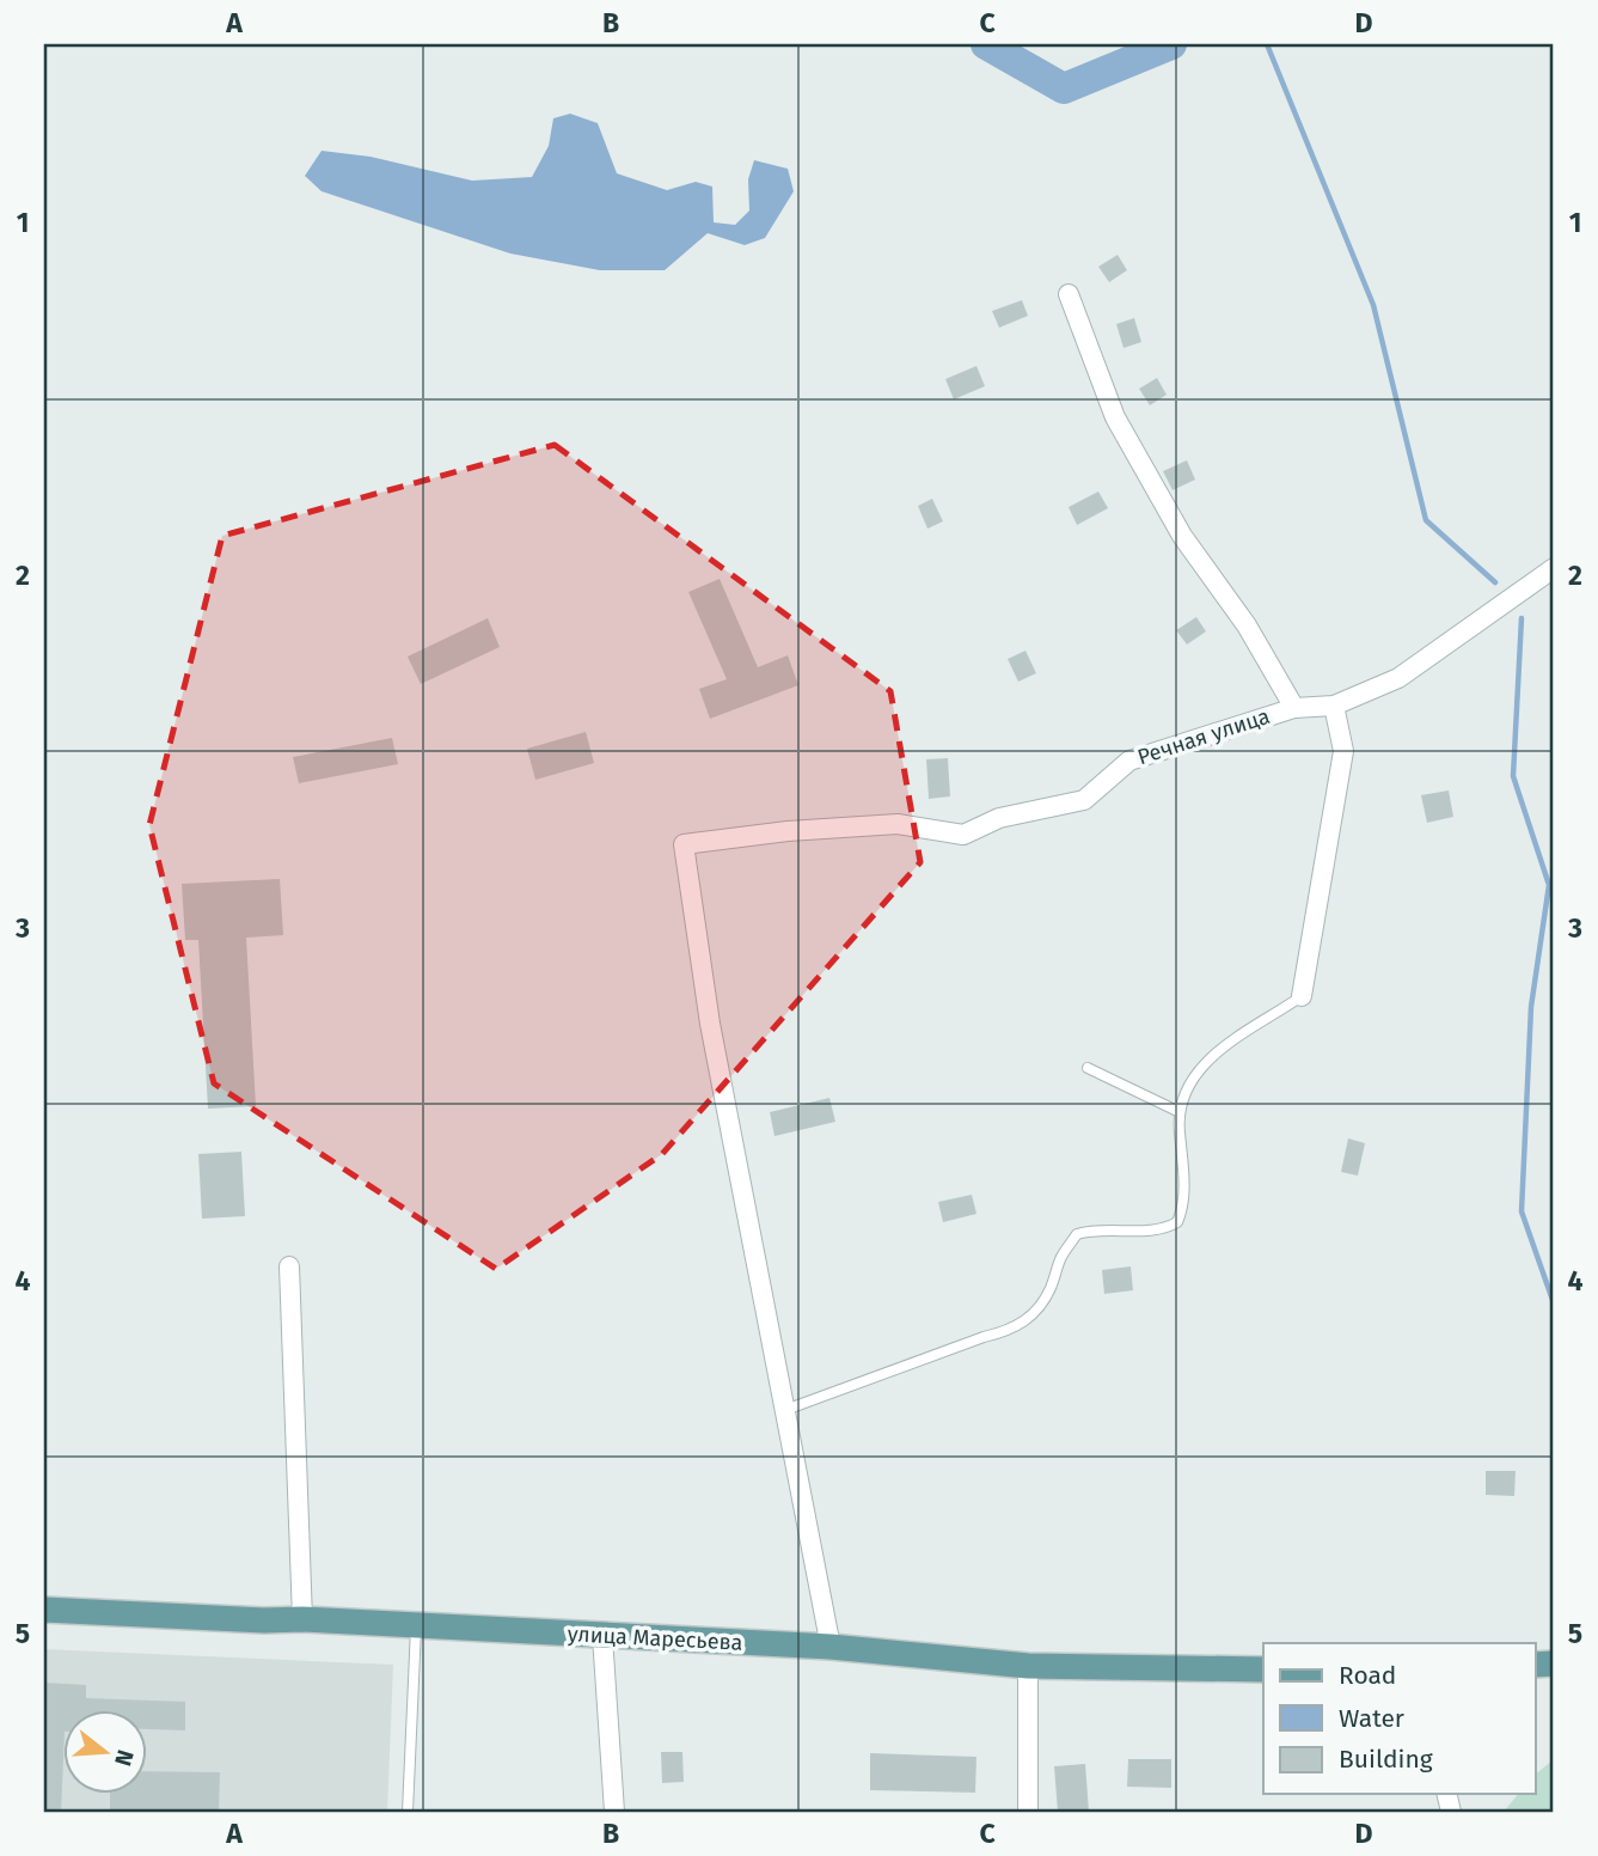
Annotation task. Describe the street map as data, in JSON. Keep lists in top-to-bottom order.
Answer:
{
  "streets": {
    "main road": ["улица Маресьева"],
    "street": ["Речная улица"]
  },
  "legend": ["Road", "Water", "Building"],
  "north": "right",
  "grid": {
    "columns": [
      "A",
      "B",
      "C",
      "D"
    ],
    "rows": [
      "1",
      "2",
      "3",
      "4",
      "5"
    ]
  }
}
